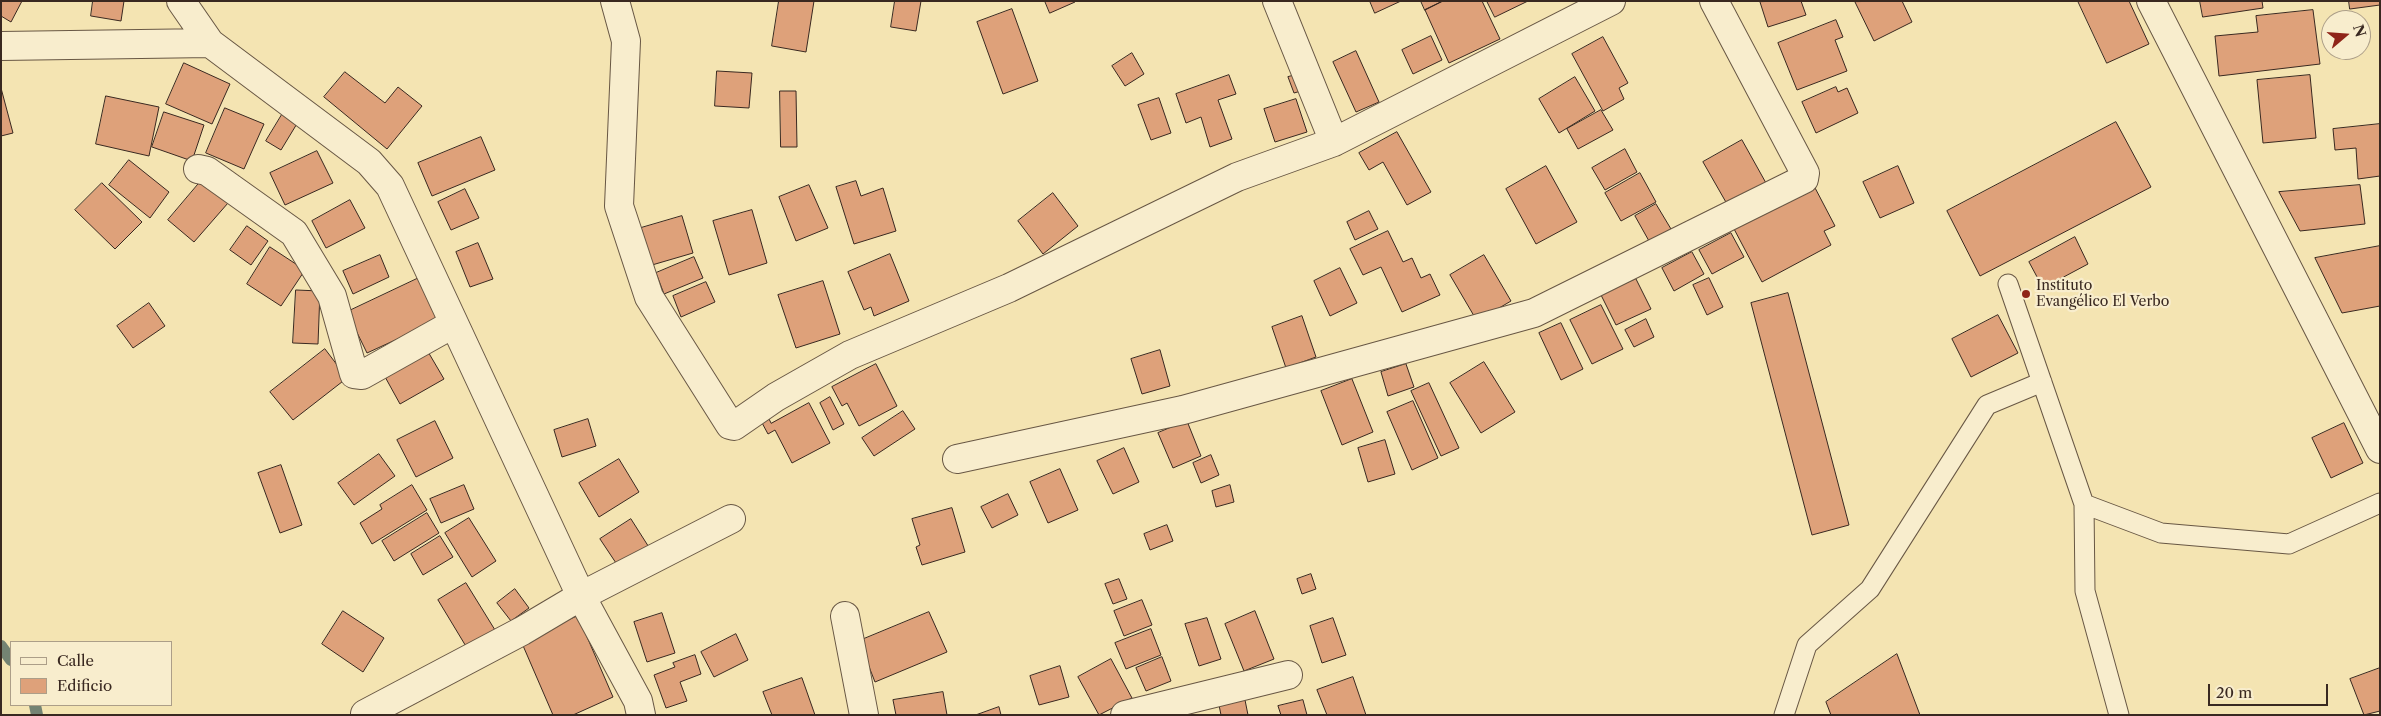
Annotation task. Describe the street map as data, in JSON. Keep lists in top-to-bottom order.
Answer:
{
  "places": ["Instituto Evangélico El Verbo"],
  "legend": ["Calle", "Edificio"],
  "scale_bar": "20 m",
  "north": "right"
}
